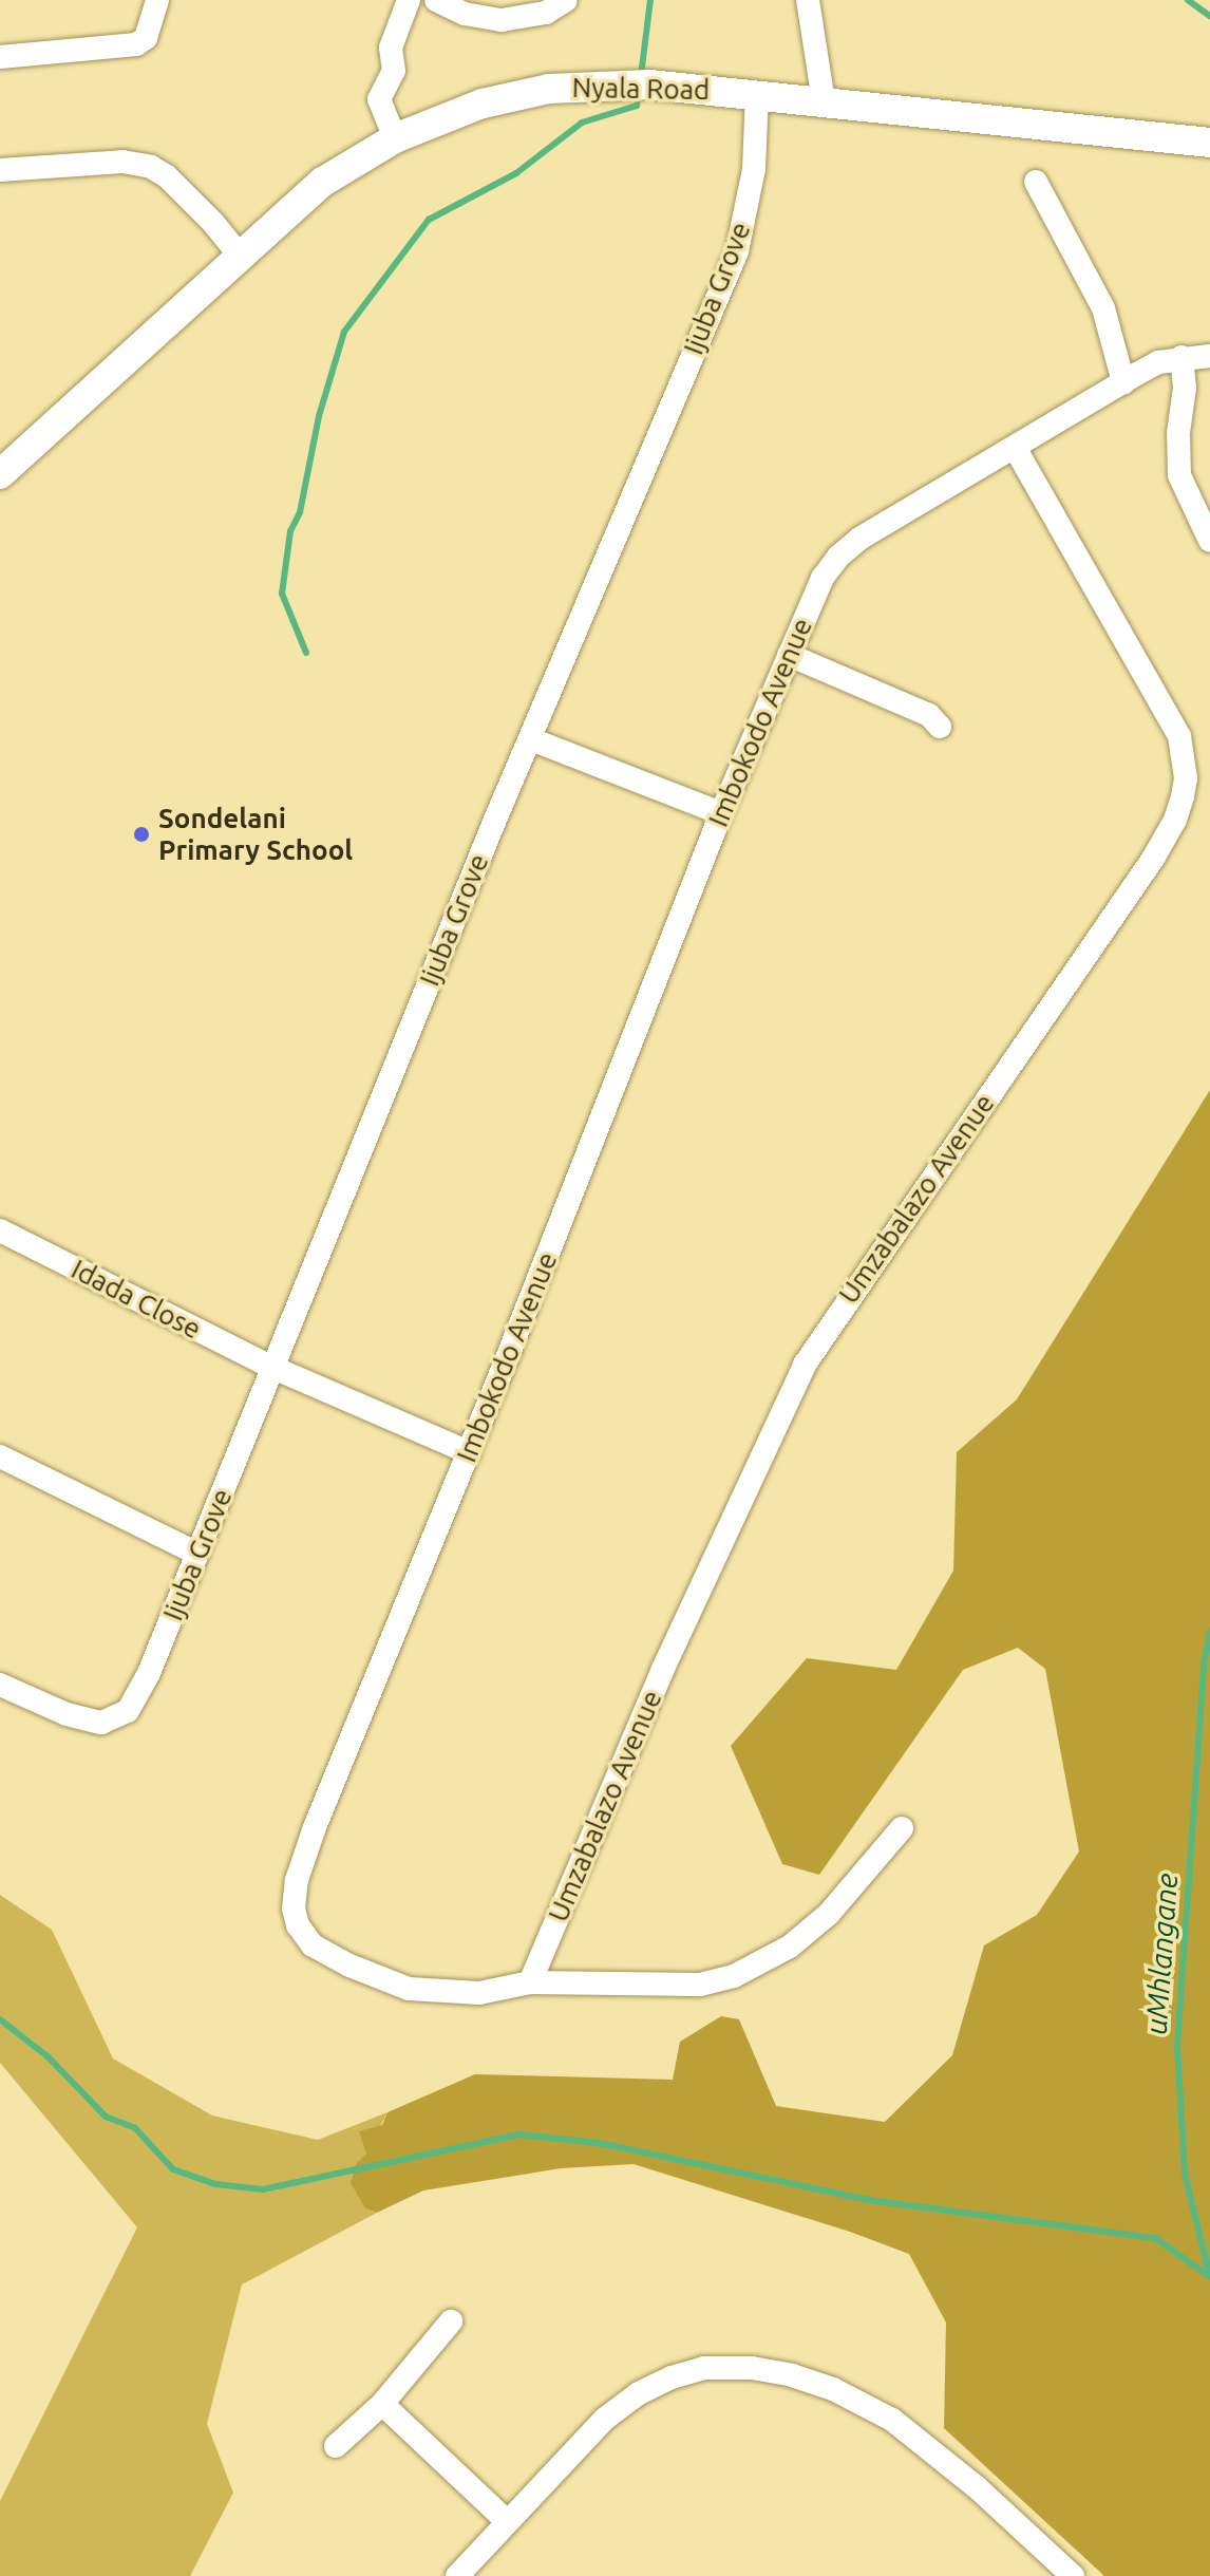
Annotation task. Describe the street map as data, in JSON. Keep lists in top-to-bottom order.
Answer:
{
  "streets": {
    "street": [
      "Nyala Road",
      "Ijuba Grove",
      "Imbokodo Avenue",
      "Umzabalazo Avenue",
      "Idada Close"
    ]
  },
  "crossings": [
    ["Nyala Road", "Ijuba Grove"],
    ["Ijuba Grove", "Idada Close"],
    ["Imbokodo Avenue", "Umzabalazo Avenue"],
    ["Imbokodo Avenue", "Idada Close"]
  ],
  "water": ["uMhlangane"],
  "places": ["Sondelani Primary School"]
}
